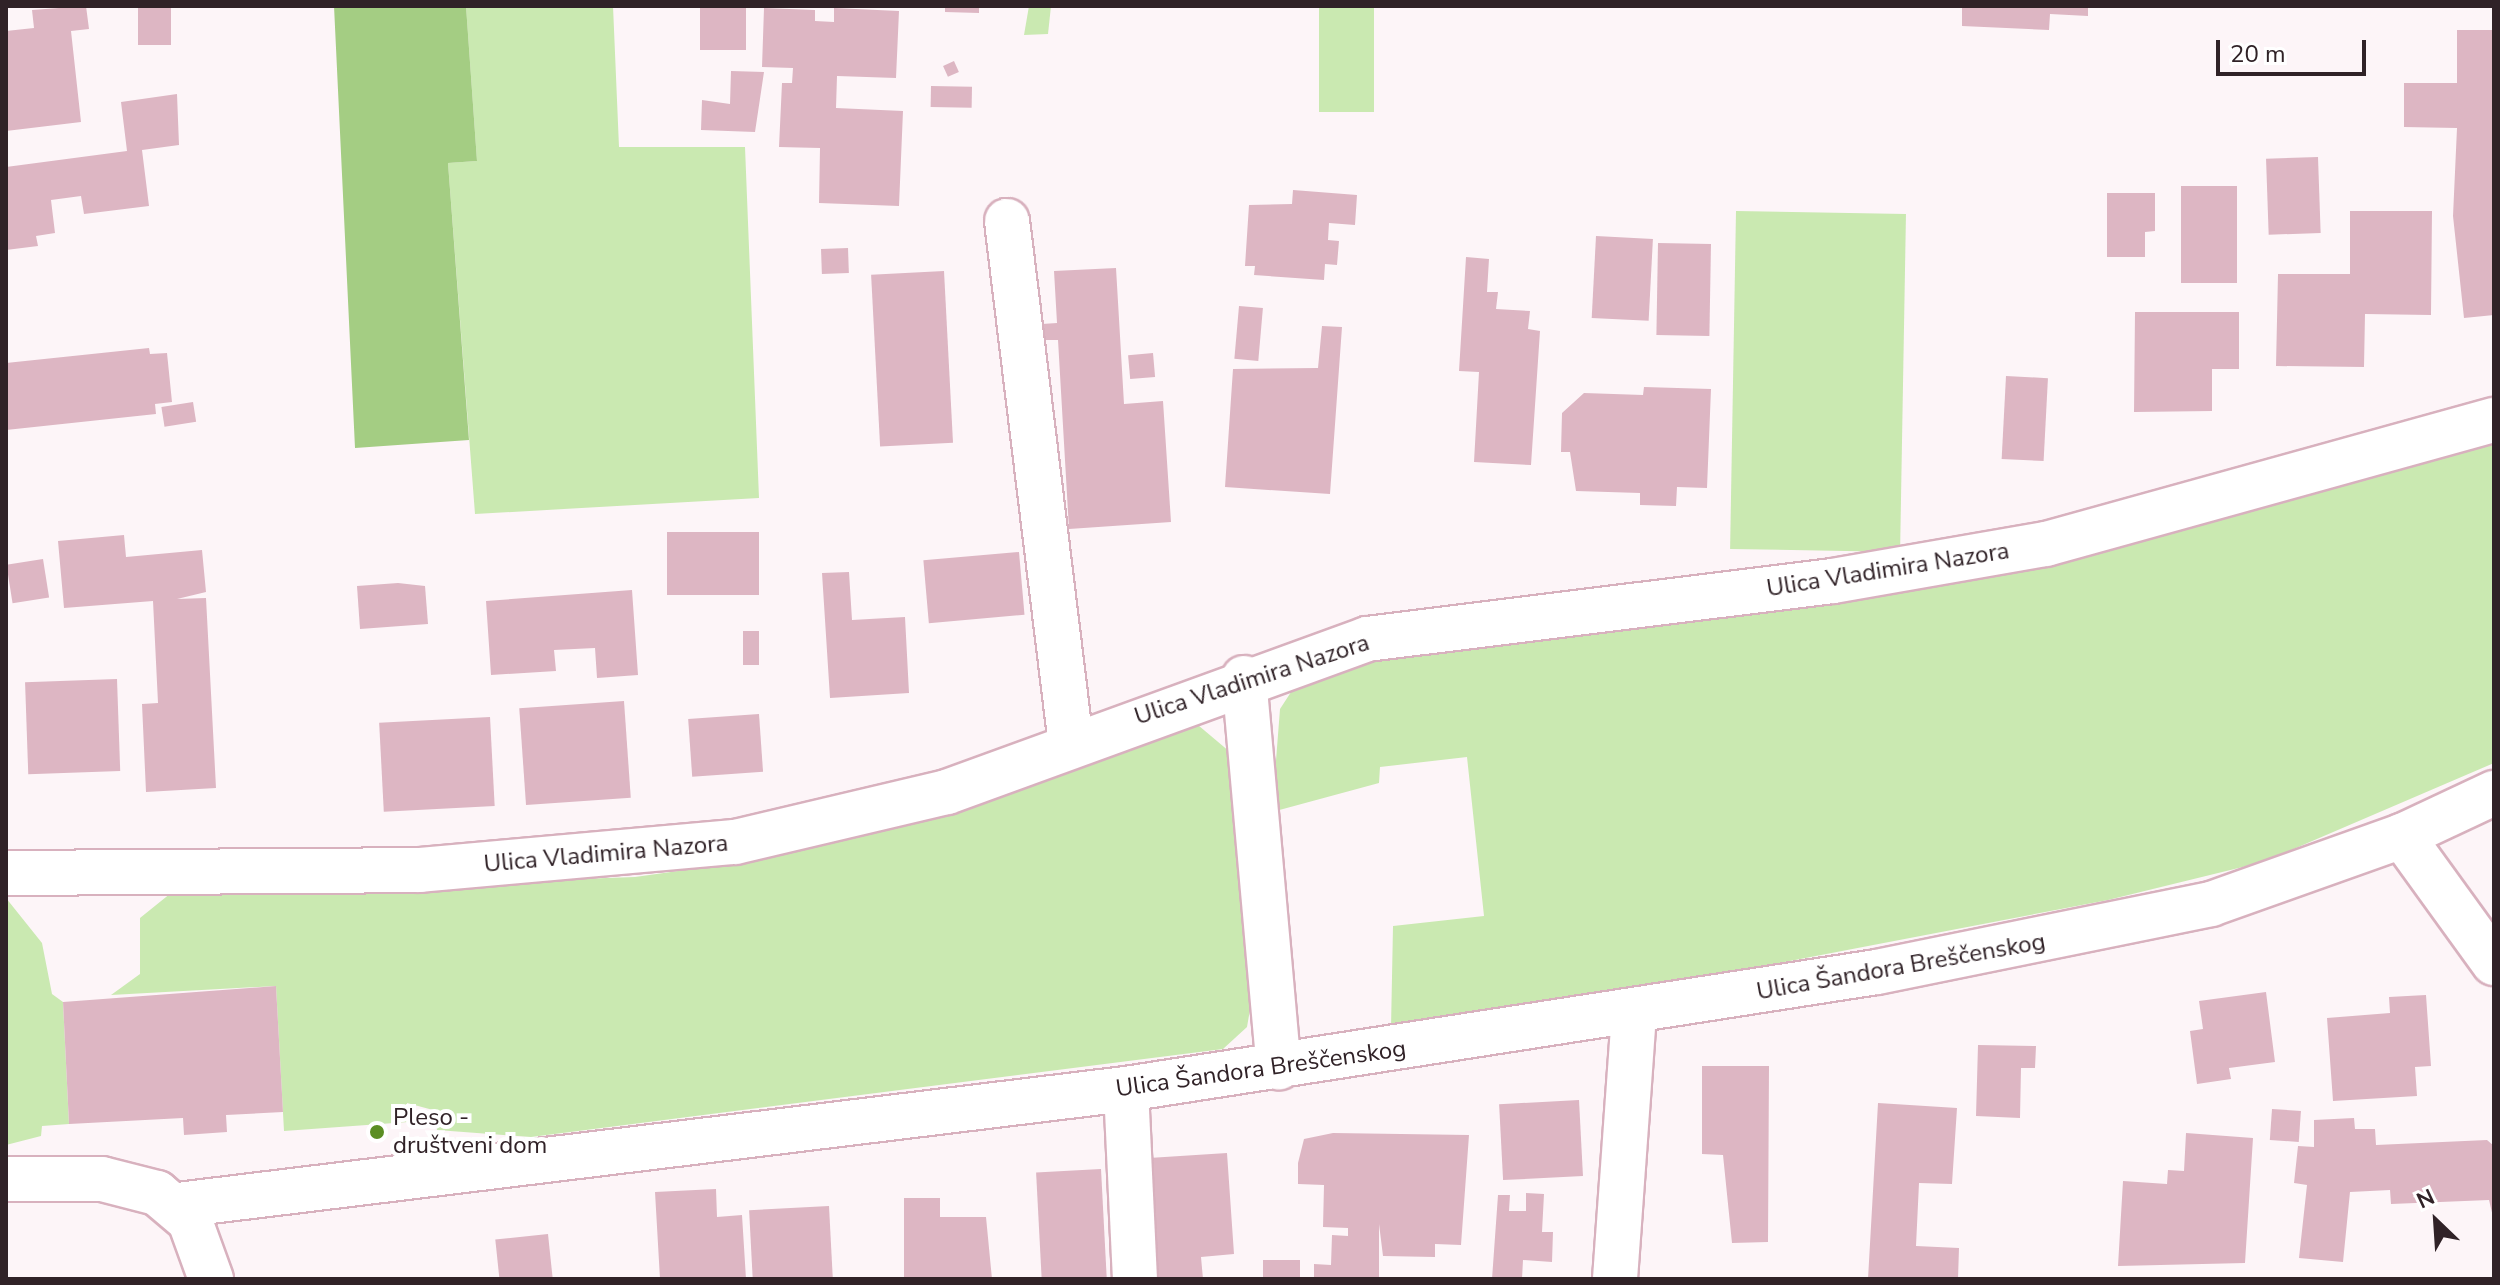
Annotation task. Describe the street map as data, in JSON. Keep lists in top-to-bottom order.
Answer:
{
  "streets": {
    "street": ["Ulica Vladimira Nazora", "Ulica Šandora Breščenskog"]
  },
  "places": ["Pleso - društveni dom"],
  "scale_bar": "20 m",
  "north": "top left"
}
